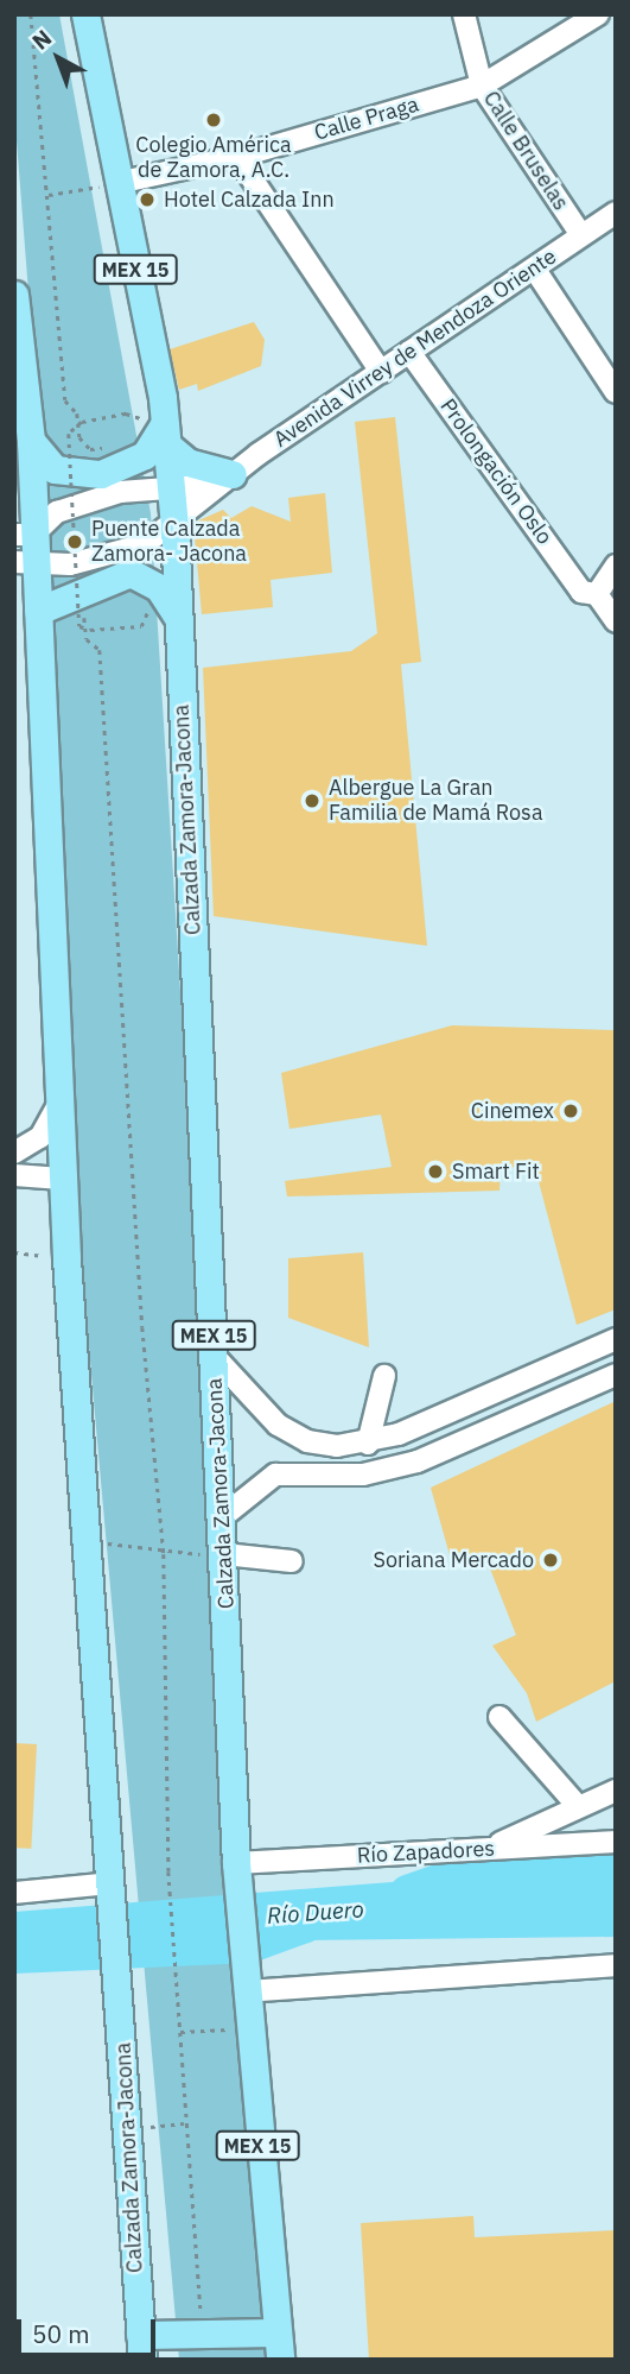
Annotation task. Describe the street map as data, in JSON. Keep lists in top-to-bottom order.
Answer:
{
  "streets": {
    "main road": ["MEX 15", "Calzada Zamora-Jacona"],
    "street": [
      "Calle Praga",
      "Calle Bruselas",
      "Avenida Virrey de Mendoza Oriente",
      "Prolongación Oslo",
      "Río Zapadores"
    ]
  },
  "crossings": [
    ["Calle Praga", "Calle Bruselas"],
    ["Calle Praga", "MEX 15"],
    ["Calle Bruselas", "Avenida Virrey de Mendoza Oriente"],
    ["MEX 15", "Avenida Virrey de Mendoza Oriente"],
    ["MEX 15", "Calzada Zamora-Jacona"],
    ["Avenida Virrey de Mendoza Oriente", "Prolongación Oslo"],
    ["Avenida Virrey de Mendoza Oriente", "Calzada Zamora-Jacona"],
    ["Calzada Zamora-Jacona", "Río Zapadores"]
  ],
  "water": ["Río Duero"],
  "places": [
    "Colegio América de Zamora, A.C.",
    "Hotel Calzada Inn",
    "Puente Calzada Zamora- Jacona",
    "Albergue La Gran Familia de Mamá Rosa",
    "Cinemex",
    "Smart Fit",
    "Soriana Mercado"
  ],
  "scale_bar": "50 m",
  "north": "top left"
}
